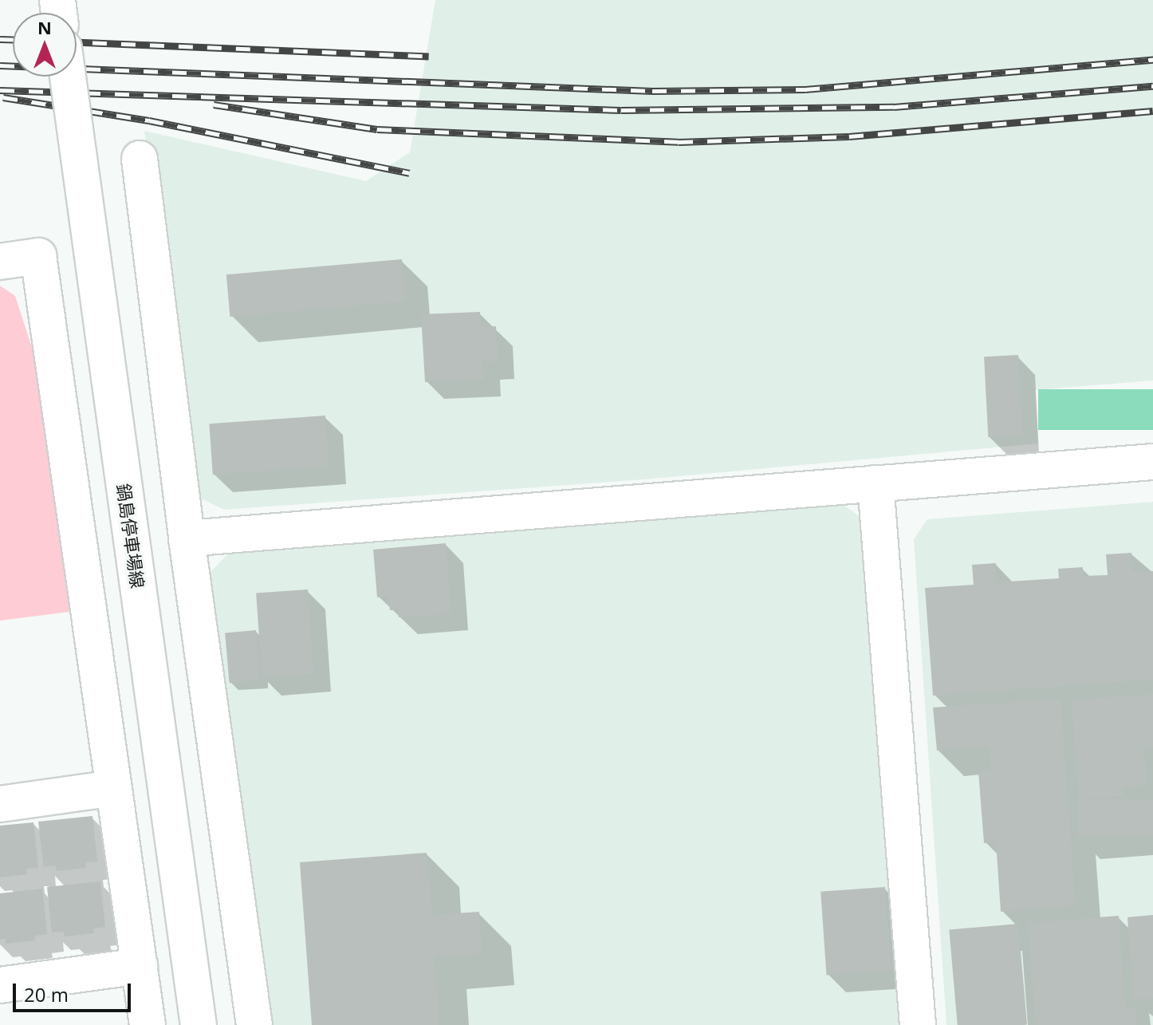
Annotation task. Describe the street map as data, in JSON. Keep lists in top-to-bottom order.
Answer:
{
  "streets": {
    "street": ["鍋島停車場線"]
  },
  "scale_bar": "20 m",
  "north": "top"
}
